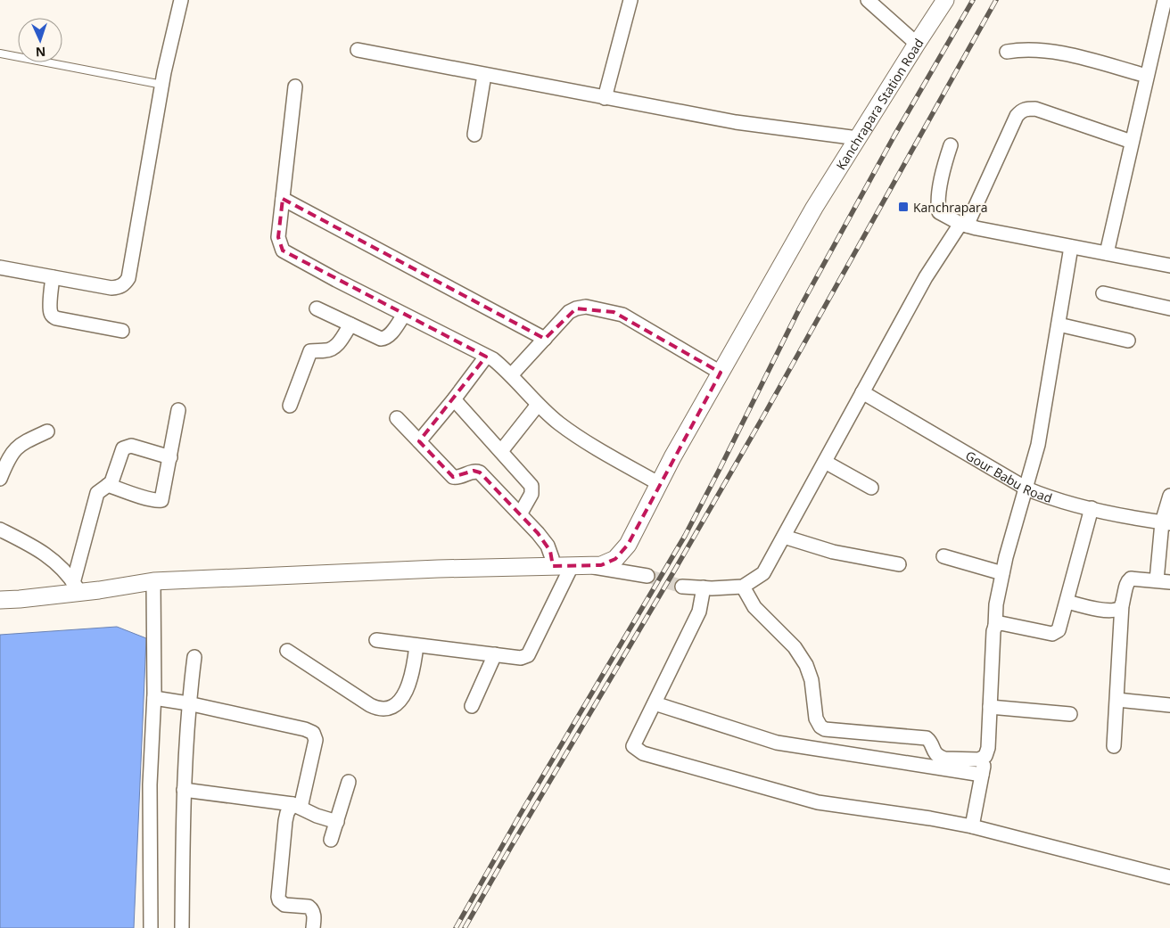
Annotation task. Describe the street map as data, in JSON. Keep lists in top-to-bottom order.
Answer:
{
  "streets": {
    "street": ["Kanchrapara Station Road", "Gour Babu Road"]
  },
  "places": {
    "transit": ["Kanchrapara"]
  },
  "north": "bottom"
}
